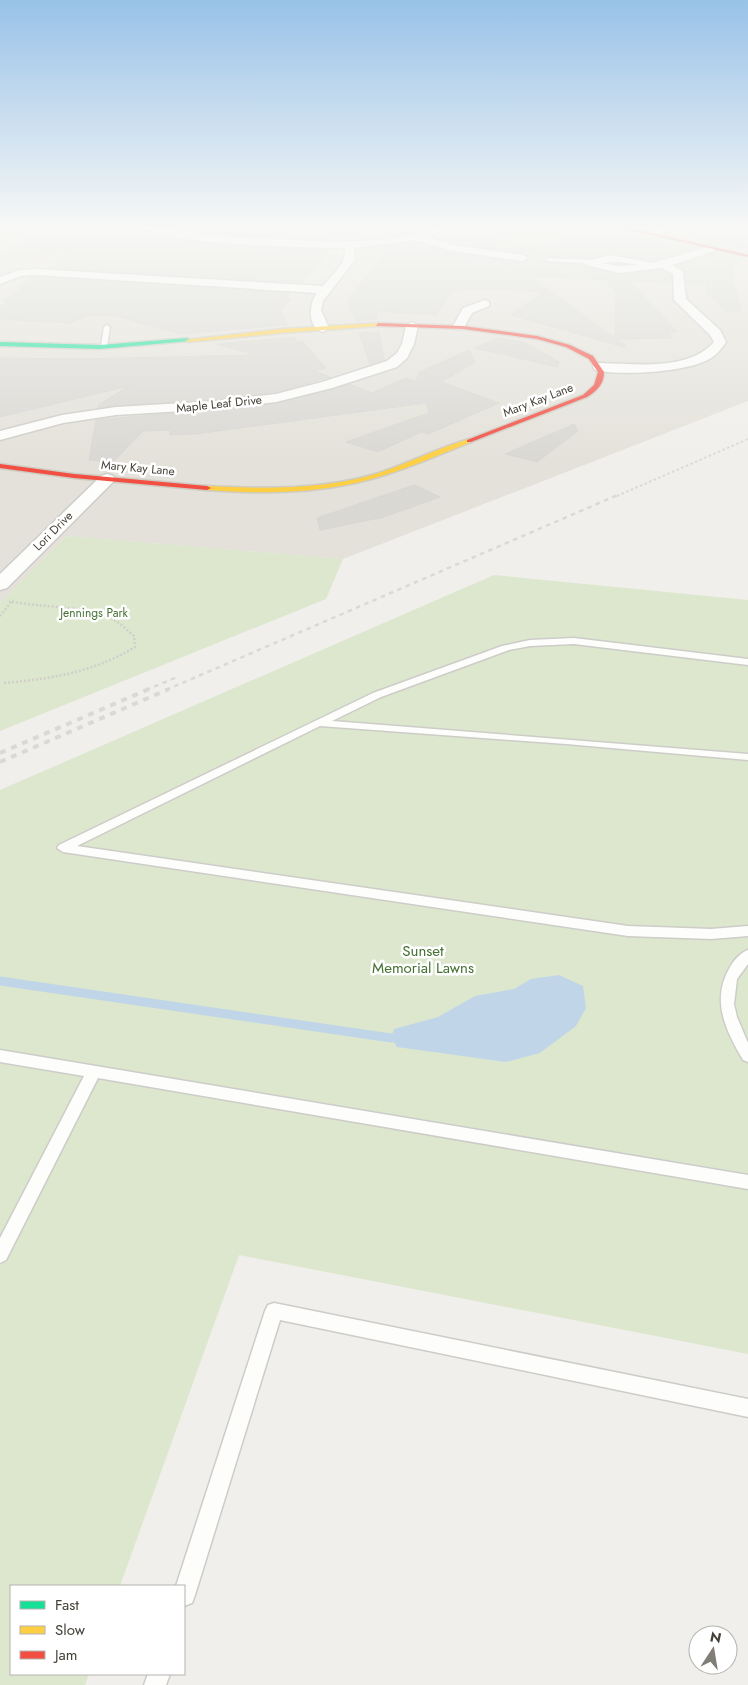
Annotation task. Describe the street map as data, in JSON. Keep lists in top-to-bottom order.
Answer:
{
  "streets": {
    "street": ["Mary Kay Lane", "Maple Leaf Drive", "Lori Drive"]
  },
  "crossings": [
    ["Mary Kay Lane", "Lori Drive"]
  ],
  "parks": ["Jennings Park", "Sunset Memorial Lawns"],
  "legend": ["Fast", "Slow", "Jam"],
  "north": "top"
}
